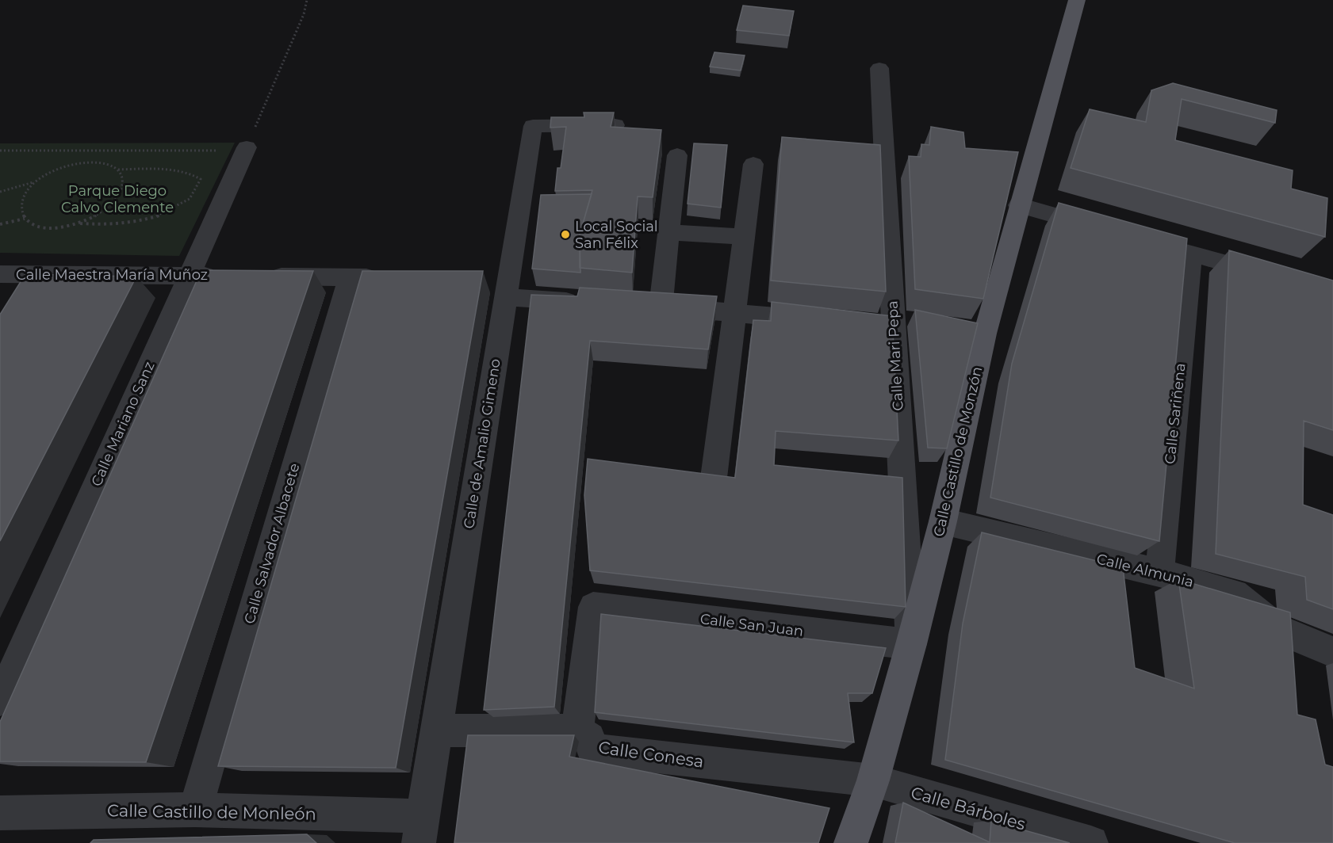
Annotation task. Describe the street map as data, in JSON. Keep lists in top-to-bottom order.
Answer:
{
  "streets": {
    "main road": ["Calle Castillo de Monzón"],
    "street": [
      "Calle Maestra María Muñoz",
      "Calle Mari Pepa",
      "Calle Sariñena",
      "Calle Mariano Sanz",
      "Calle de Amalio Gimeno",
      "Calle Salvador Albacete",
      "Calle Almunia",
      "Calle San Juan",
      "Calle Conesa",
      "Calle Bárboles",
      "Calle Castillo de Monleón"
    ]
  },
  "crossings": [
    ["Calle Maestra María Muñoz", "Calle Mariano Sanz"],
    ["Calle Mari Pepa", "Calle Castillo de Monzón"],
    ["Calle Mari Pepa", "Calle San Juan"],
    ["Calle Sariñena", "Calle Almunia"],
    ["Calle de Amalio Gimeno", "Calle Castillo de Monleón"],
    ["Calle Castillo de Monzón", "Calle Almunia"],
    ["Calle Castillo de Monzón", "Calle San Juan"],
    ["Calle Castillo de Monzón", "Calle Conesa"],
    ["Calle Castillo de Monzón", "Calle Bárboles"],
    ["Calle Salvador Albacete", "Calle Castillo de Monleón"],
    ["Calle San Juan", "Calle Conesa"],
    ["Calle Conesa", "Calle Bárboles"]
  ],
  "parks": ["Parque Diego Calvo Clemente"],
  "places": ["Local Social San Félix"]
}
